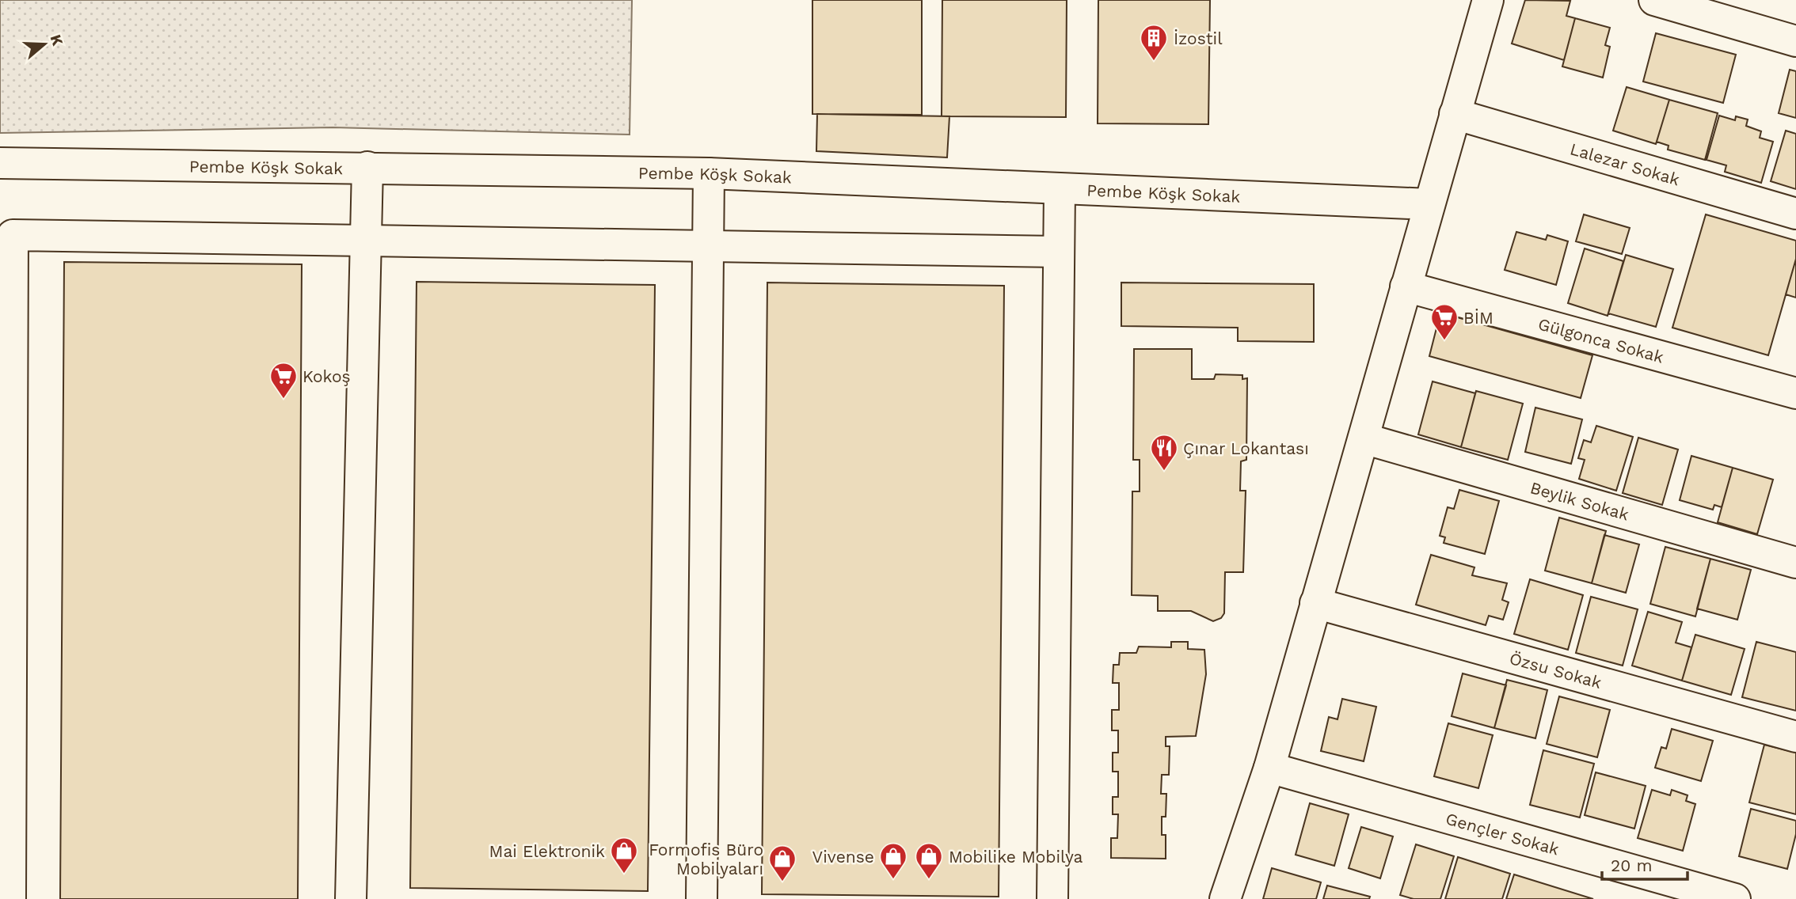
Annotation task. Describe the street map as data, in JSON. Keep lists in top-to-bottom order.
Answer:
{
  "streets": {
    "street": [
      "Lalezar Sokak",
      "Pembe Köşk Sokak",
      "Gülgonca Sokak",
      "Beylik Sokak",
      "Özsu Sokak",
      "Gençler Sokak"
    ]
  },
  "places": {
    "building": ["İzostil"],
    "supermarket": ["BİM", "Kokoş"],
    "restaurant": ["Çınar Lokantası"],
    "shop": [
      "Mai Elektronik",
      "Vivense",
      "Mobilike Mobilya",
      "Formofis Büro Mobilyaları"
    ]
  },
  "scale_bar": "20 m",
  "north": "right"
}
